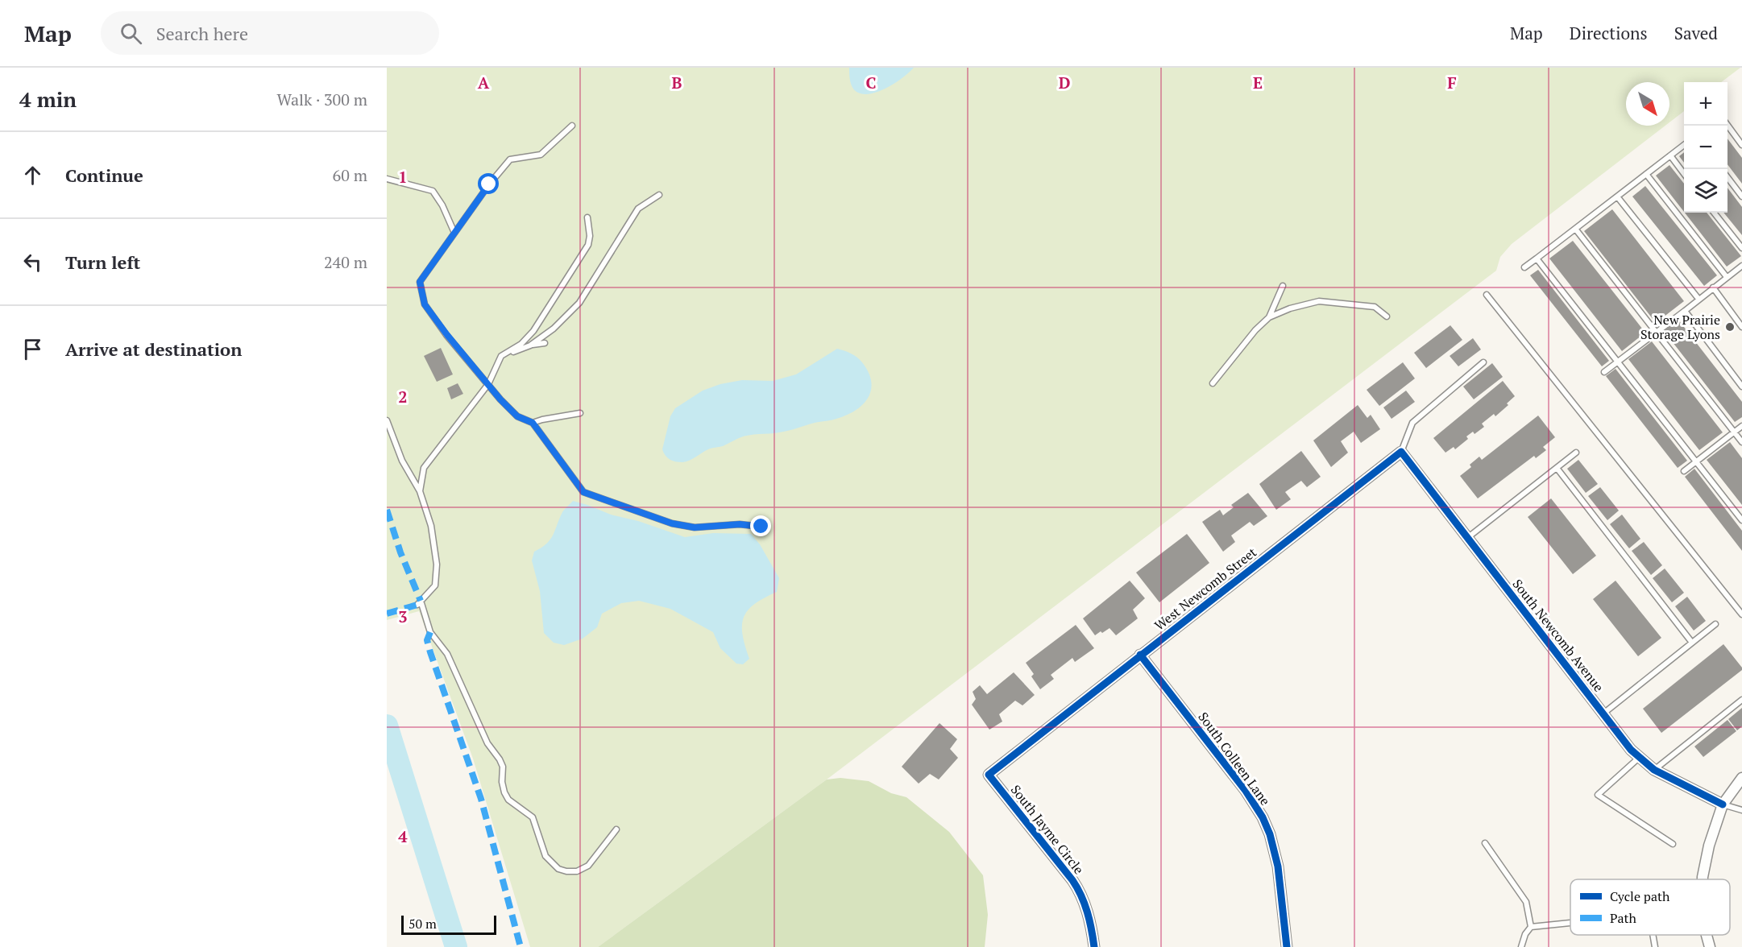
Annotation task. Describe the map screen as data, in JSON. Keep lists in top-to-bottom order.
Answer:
{
  "streets": {
    "street": [
      "West Newcomb Street",
      "South Newcomb Avenue",
      "South Colleen Lane",
      "South Jayme Circle"
    ]
  },
  "crossings": [
    ["West Newcomb Street", "South Newcomb Avenue"],
    ["West Newcomb Street", "South Colleen Lane"],
    ["West Newcomb Street", "South Jayme Circle"]
  ],
  "places": ["New Prairie Storage Lyons"],
  "legend": ["Cycle path", "Path"],
  "scale_bar": "50 m",
  "north": "bottom right",
  "page": {
    "header": "Map",
    "search": "Search here",
    "nav": ["Map", "Directions", "Saved"],
    "heading": ["4 min", "Walk · 300 m"],
    "map_buttons": ["+", "−"],
    "list": [
      ["Continue", "60 m"],
      ["Turn left", "240 m"],
      "Arrive at destination"
    ],
    "scale": "50 m"
  },
  "grid": {
    "columns": [
      "A",
      "B",
      "C",
      "D",
      "E",
      "F"
    ],
    "rows": [
      "1",
      "2",
      "3",
      "4"
    ]
  }
}
